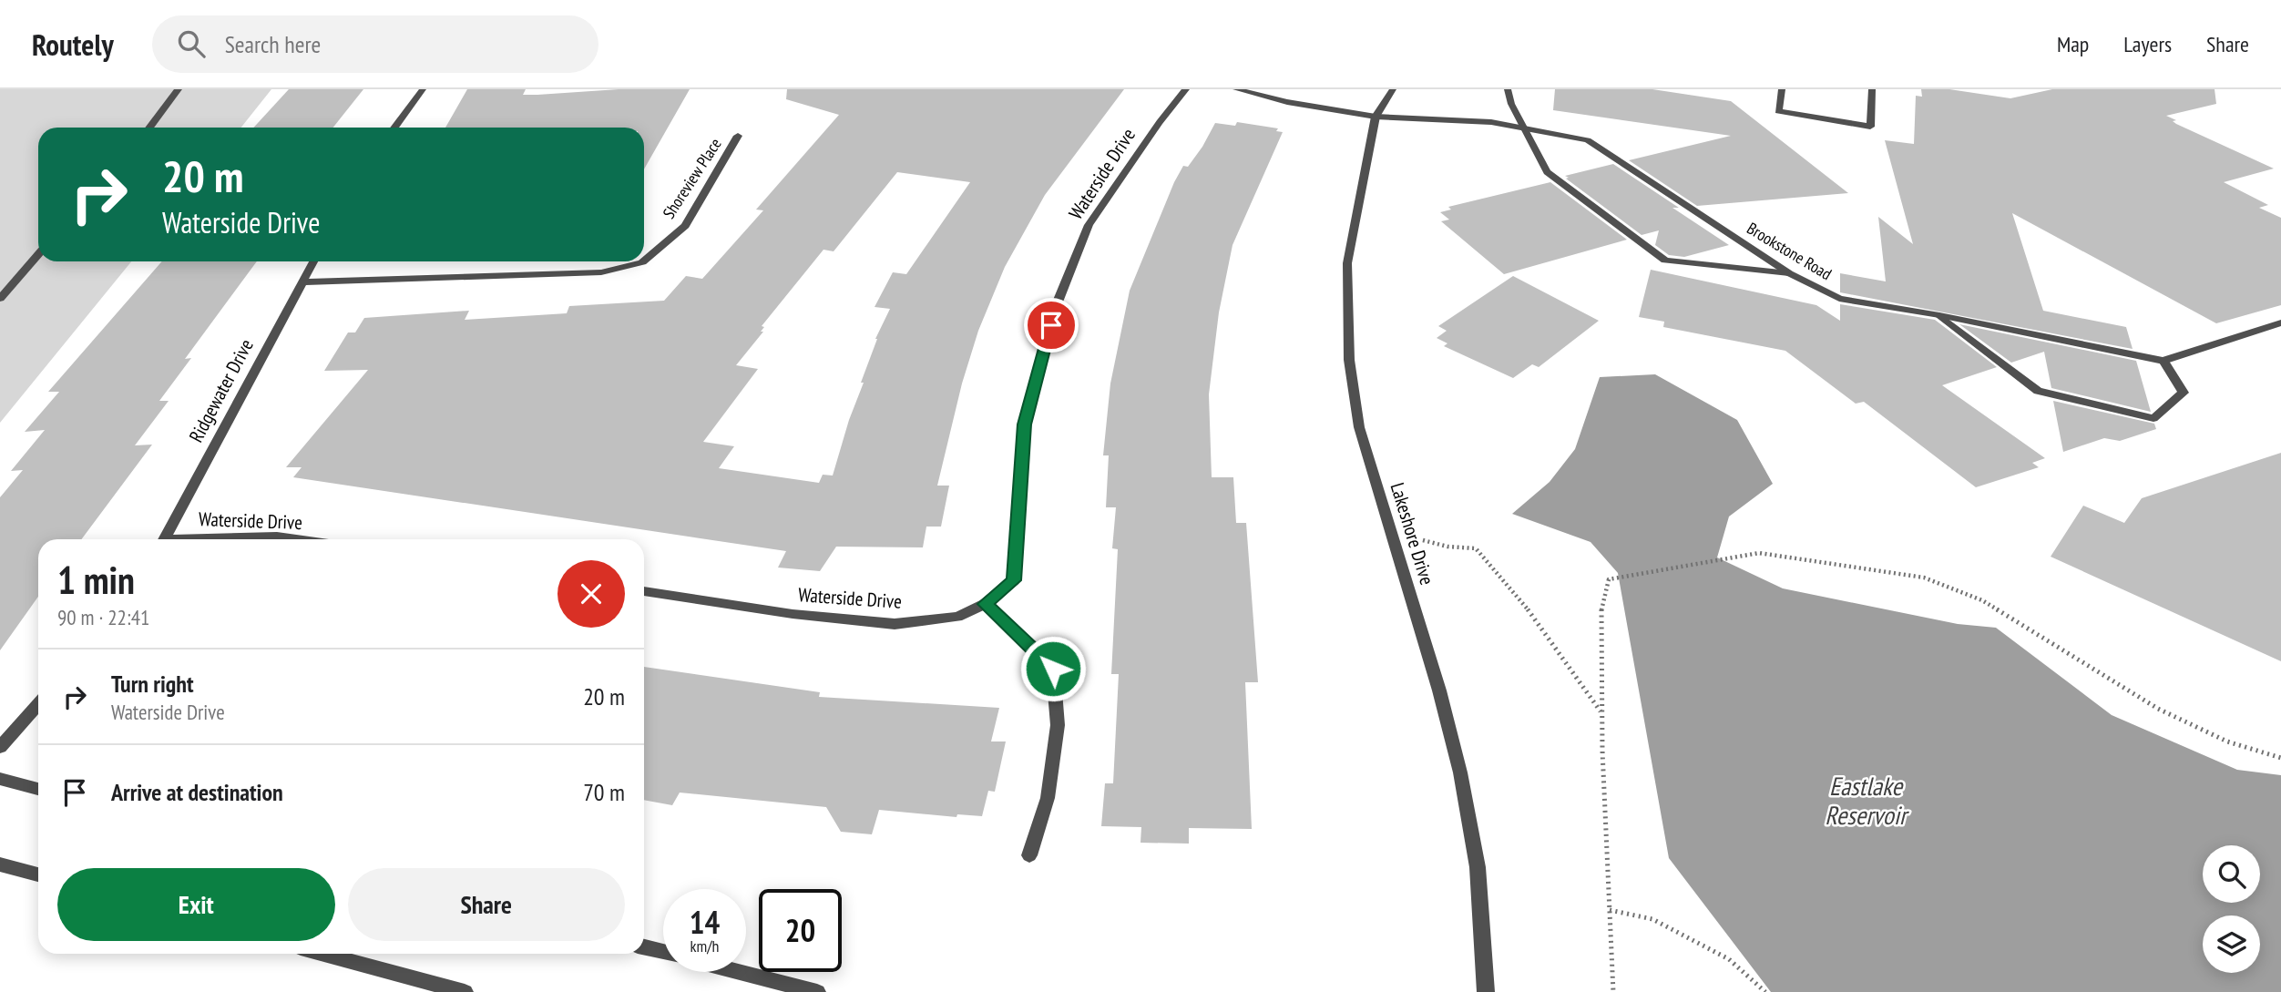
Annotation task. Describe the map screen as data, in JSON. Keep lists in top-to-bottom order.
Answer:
{
  "streets": {
    "street": [
      "Waterside Drive",
      "Shoreview Place",
      "Brookstone Road",
      "Ridgewater Drive",
      "Lakeshore Drive"
    ]
  },
  "crossings": [
    ["Shoreview Place", "Ridgewater Drive"],
    ["Brookstone Road", "Lakeshore Drive"]
  ],
  "water": ["Eastlake Reservoir"],
  "page": {
    "header": "Routely",
    "search": "Search here",
    "nav": ["Map", "Layers", "Share"],
    "turn": ["20 m", "Waterside Drive"],
    "heading": ["1 min", "90 m · 22:41"],
    "list": [
      {
        "name": "Turn right",
        "note": "Waterside Drive",
        "value": "20 m"
      },
      {
        "name": "Arrive at destination",
        "value": "70 m"
      }
    ],
    "buttons": ["Exit", "Share"],
    "speed": "14 km/h",
    "limit": "20"
  }
}
